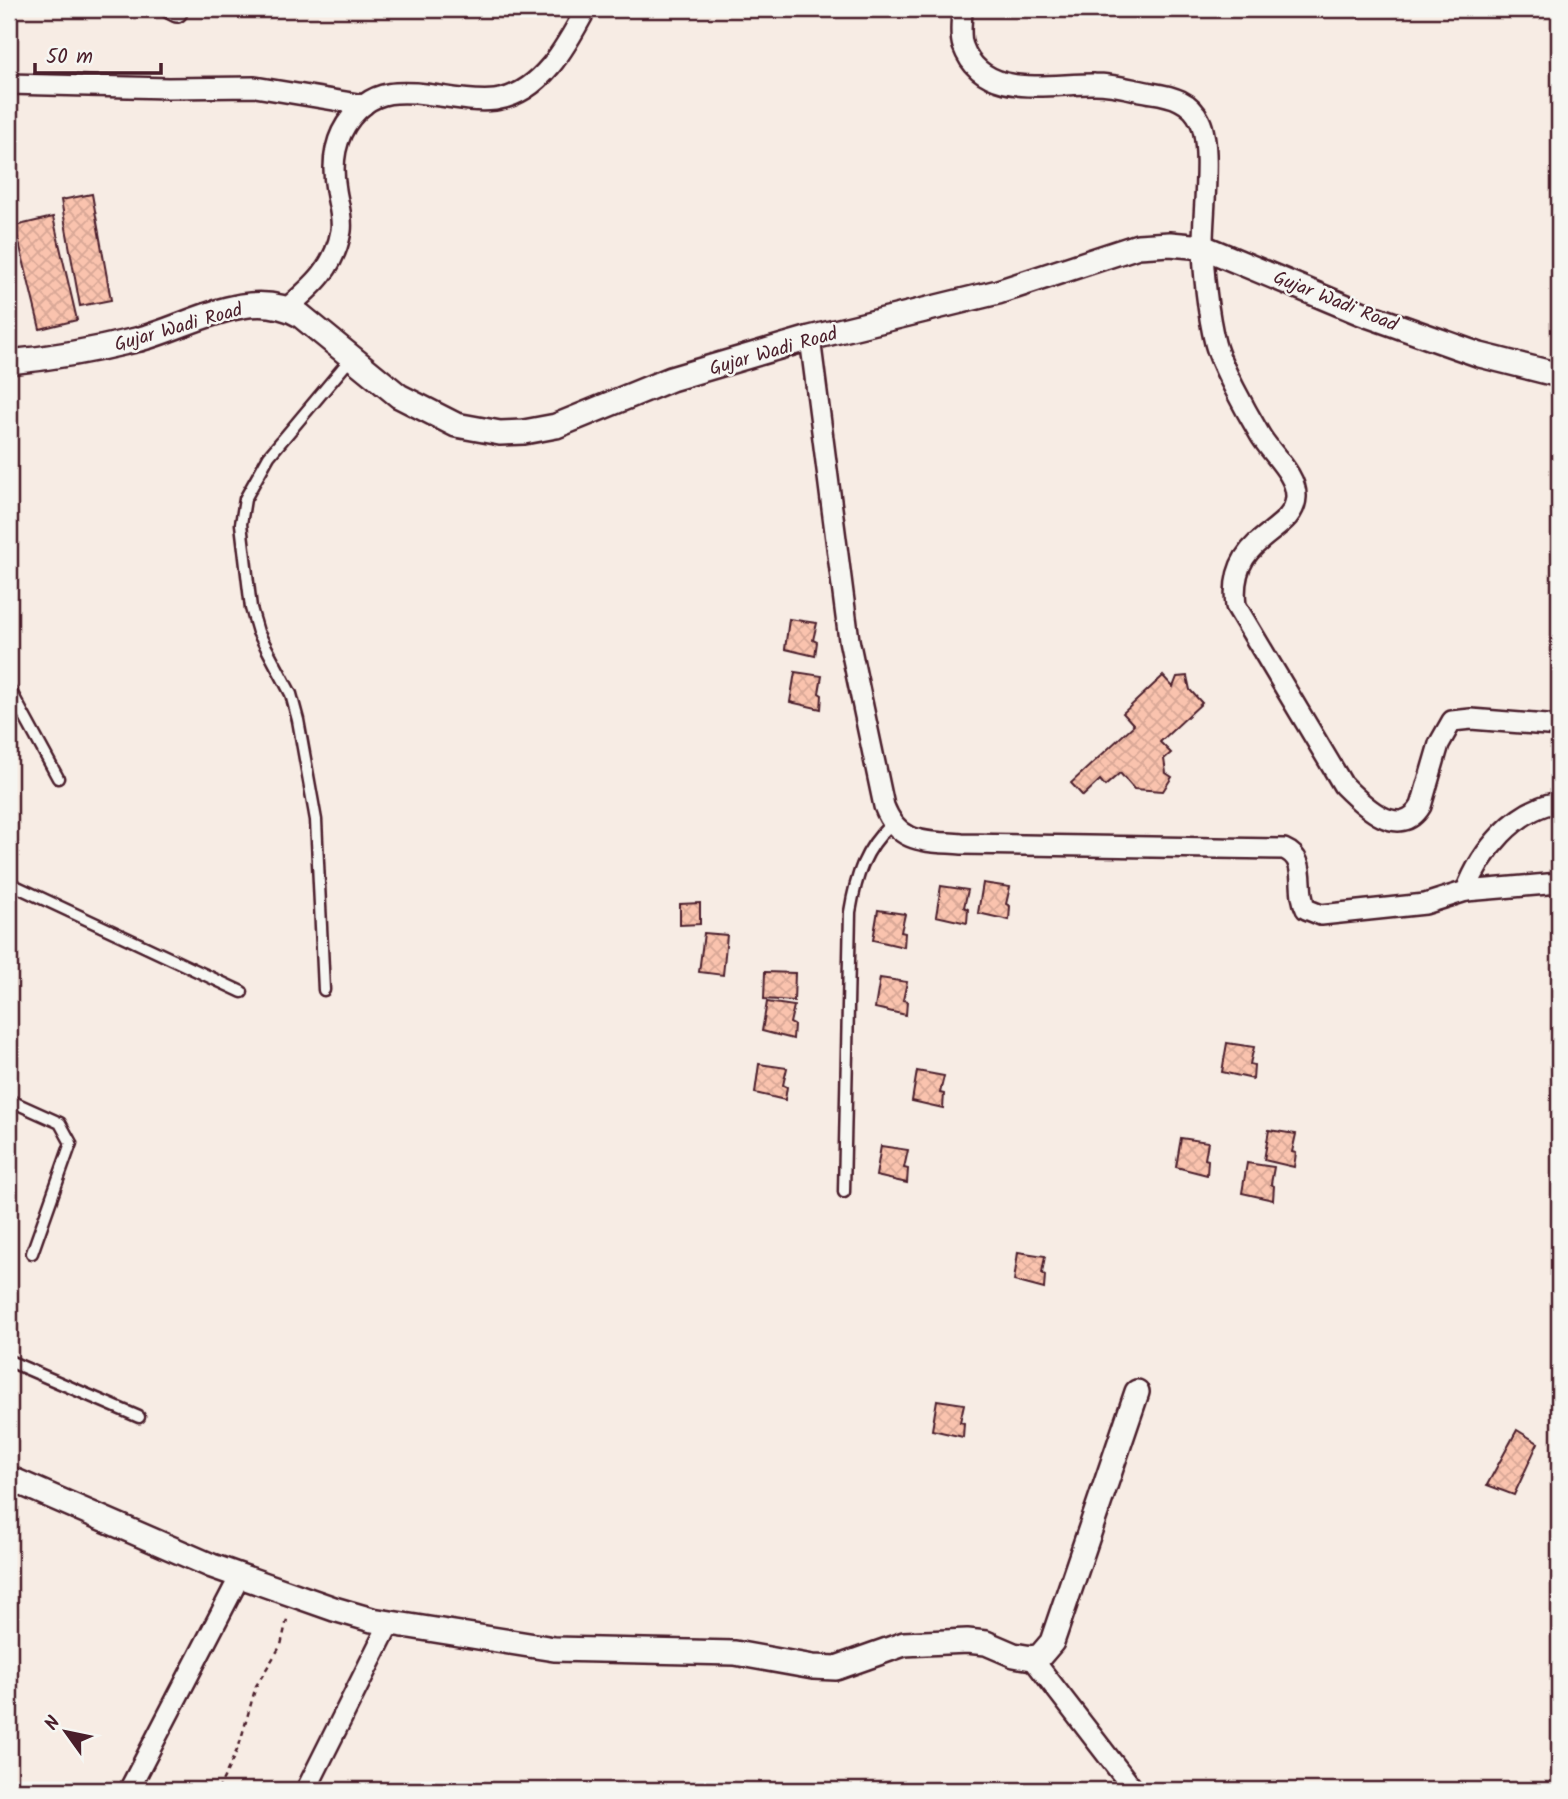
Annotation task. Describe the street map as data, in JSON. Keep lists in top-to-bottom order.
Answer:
{
  "streets": {
    "street": ["Gujar Wadi Road"]
  },
  "scale_bar": "50 m",
  "north": "top left"
}
